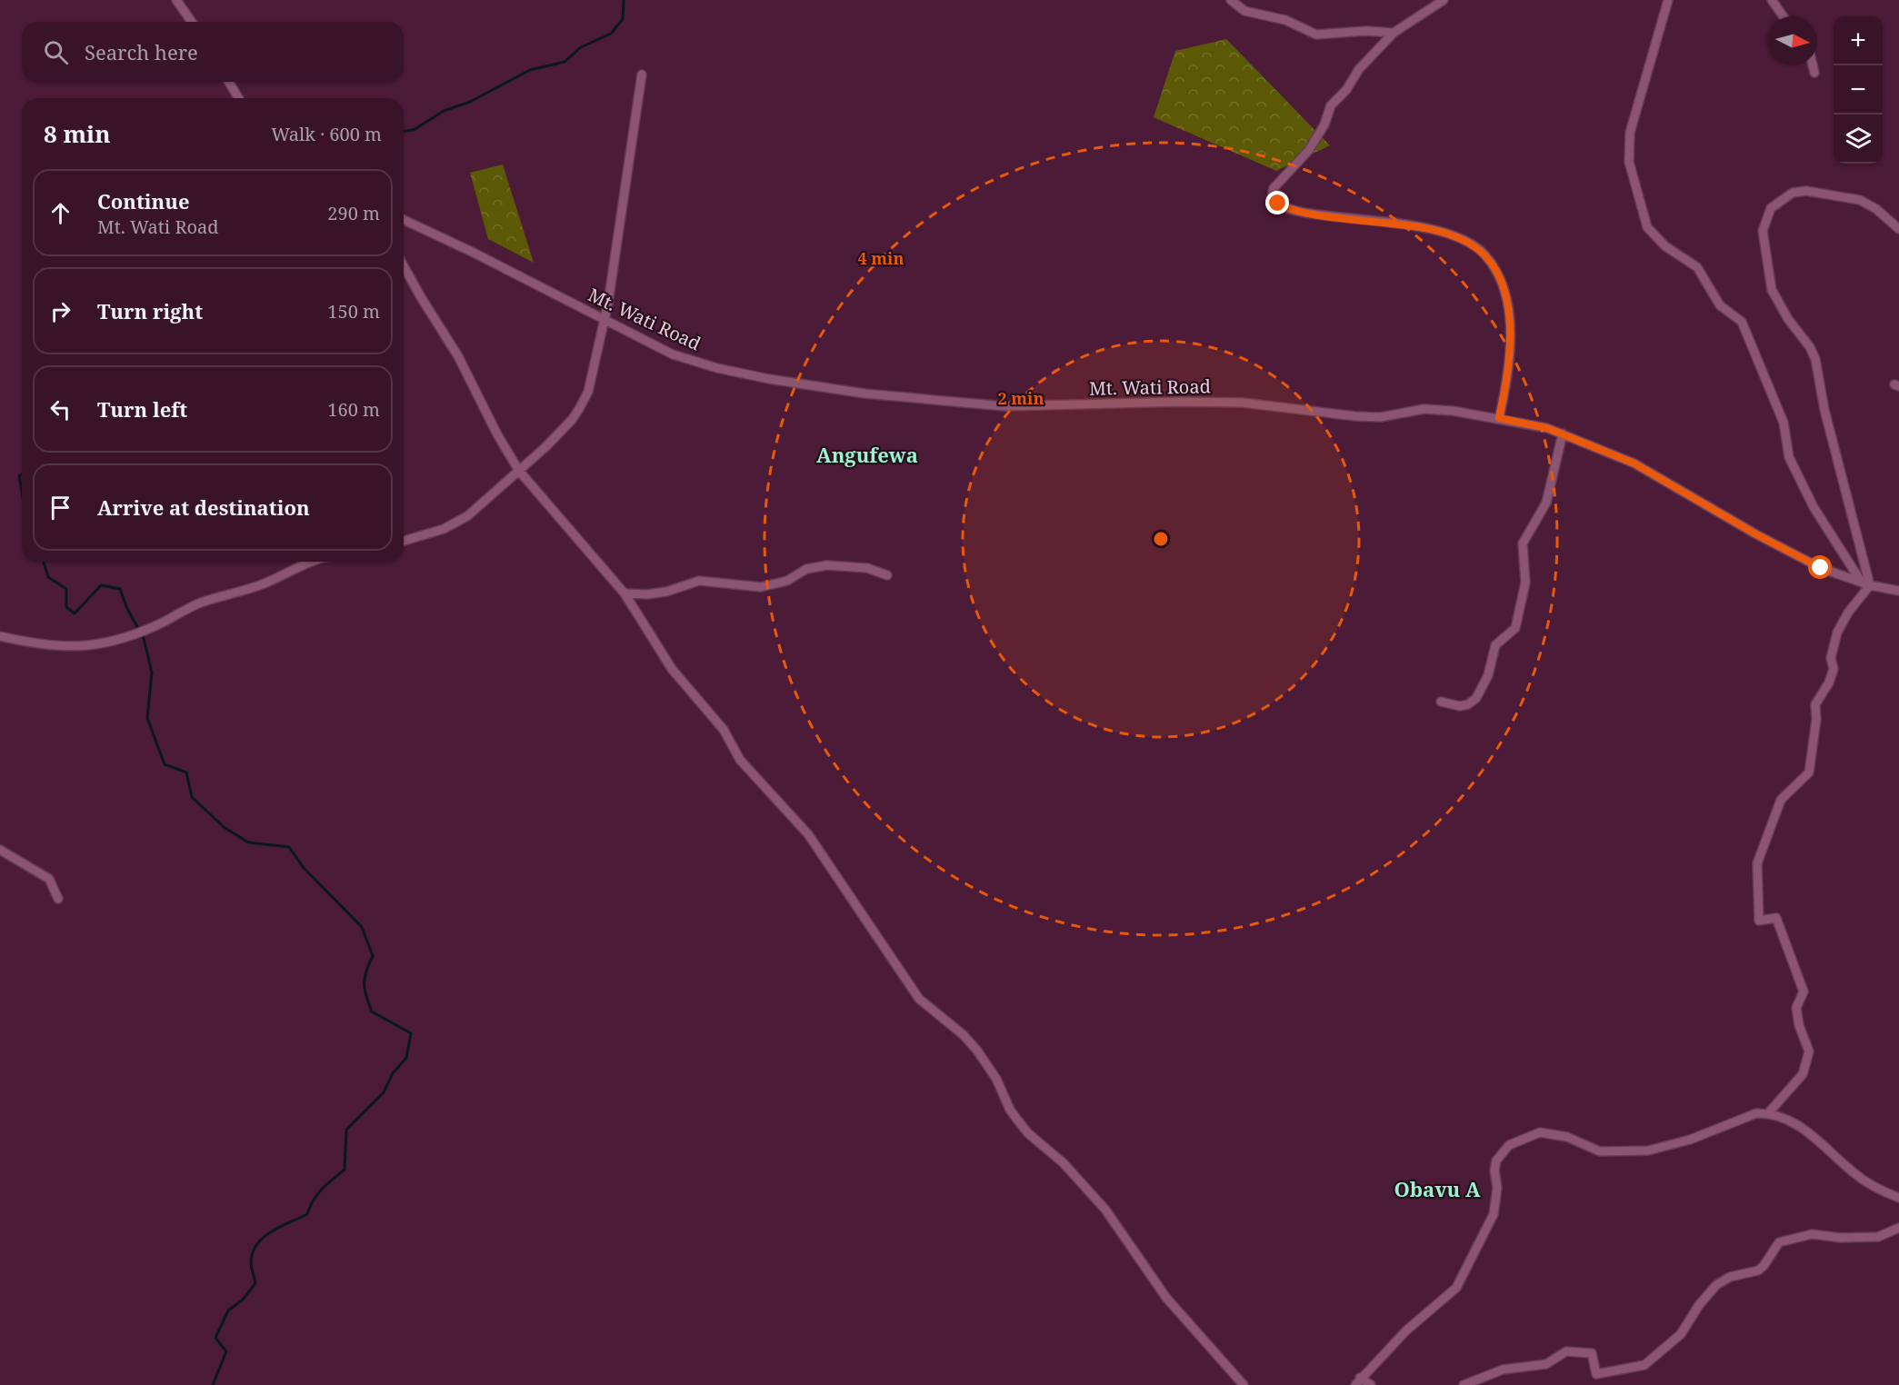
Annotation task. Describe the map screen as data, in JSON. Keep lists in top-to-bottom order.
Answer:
{
  "streets": {
    "street": ["Mt. Wati Road"]
  },
  "districts": ["Angufewa", "Obavu A"],
  "north": "right",
  "page": {
    "map_buttons": ["+", "−"],
    "search": "Search here",
    "heading": ["8 min", "Walk · 600 m"],
    "list": [
      ["Continue", "Mt. Wati Road", "290 m"],
      ["Turn right", "150 m"],
      ["Turn left", "160 m"],
      "Arrive at destination"
    ]
  },
  "rings": ["4 min", "2 min"]
}
